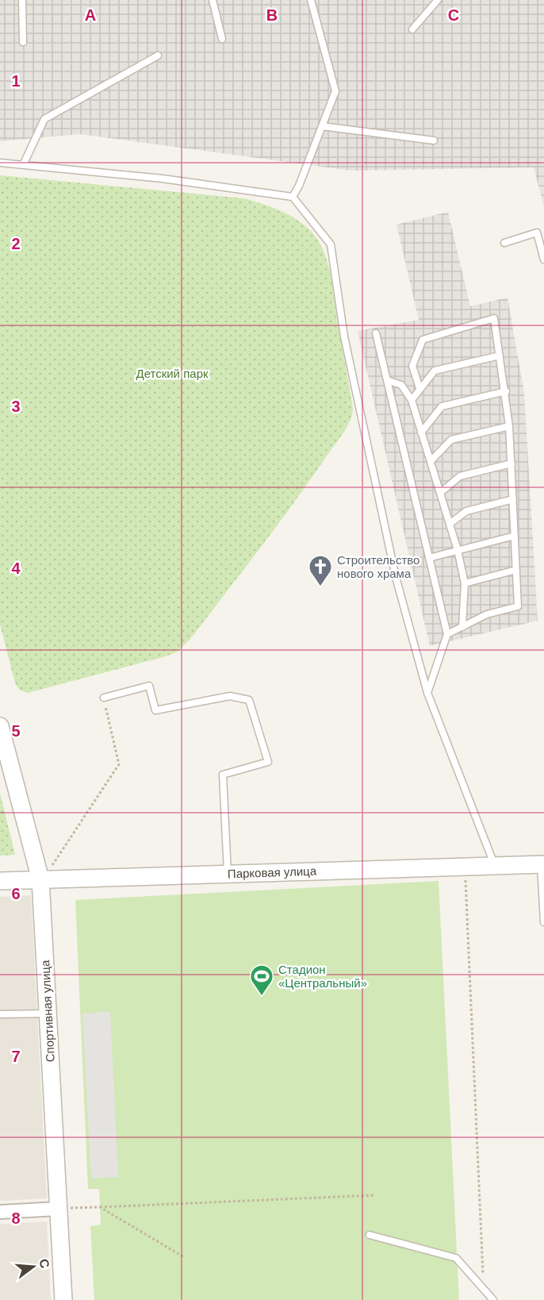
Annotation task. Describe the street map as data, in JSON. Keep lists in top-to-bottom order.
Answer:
{
  "streets": {
    "street": ["Парковая улица", "Спортивная улица"]
  },
  "crossings": [
    ["Парковая улица", "Спортивная улица"]
  ],
  "parks": ["Детский парк"],
  "places": {
    "church": ["Строительство нового храма"],
    "sports": ["Стадион «Центральный»"]
  },
  "north": "right",
  "grid": {
    "columns": ["A", "B", "C"],
    "rows": [
      "1",
      "2",
      "3",
      "4",
      "5",
      "6",
      "7",
      "8"
    ]
  }
}
